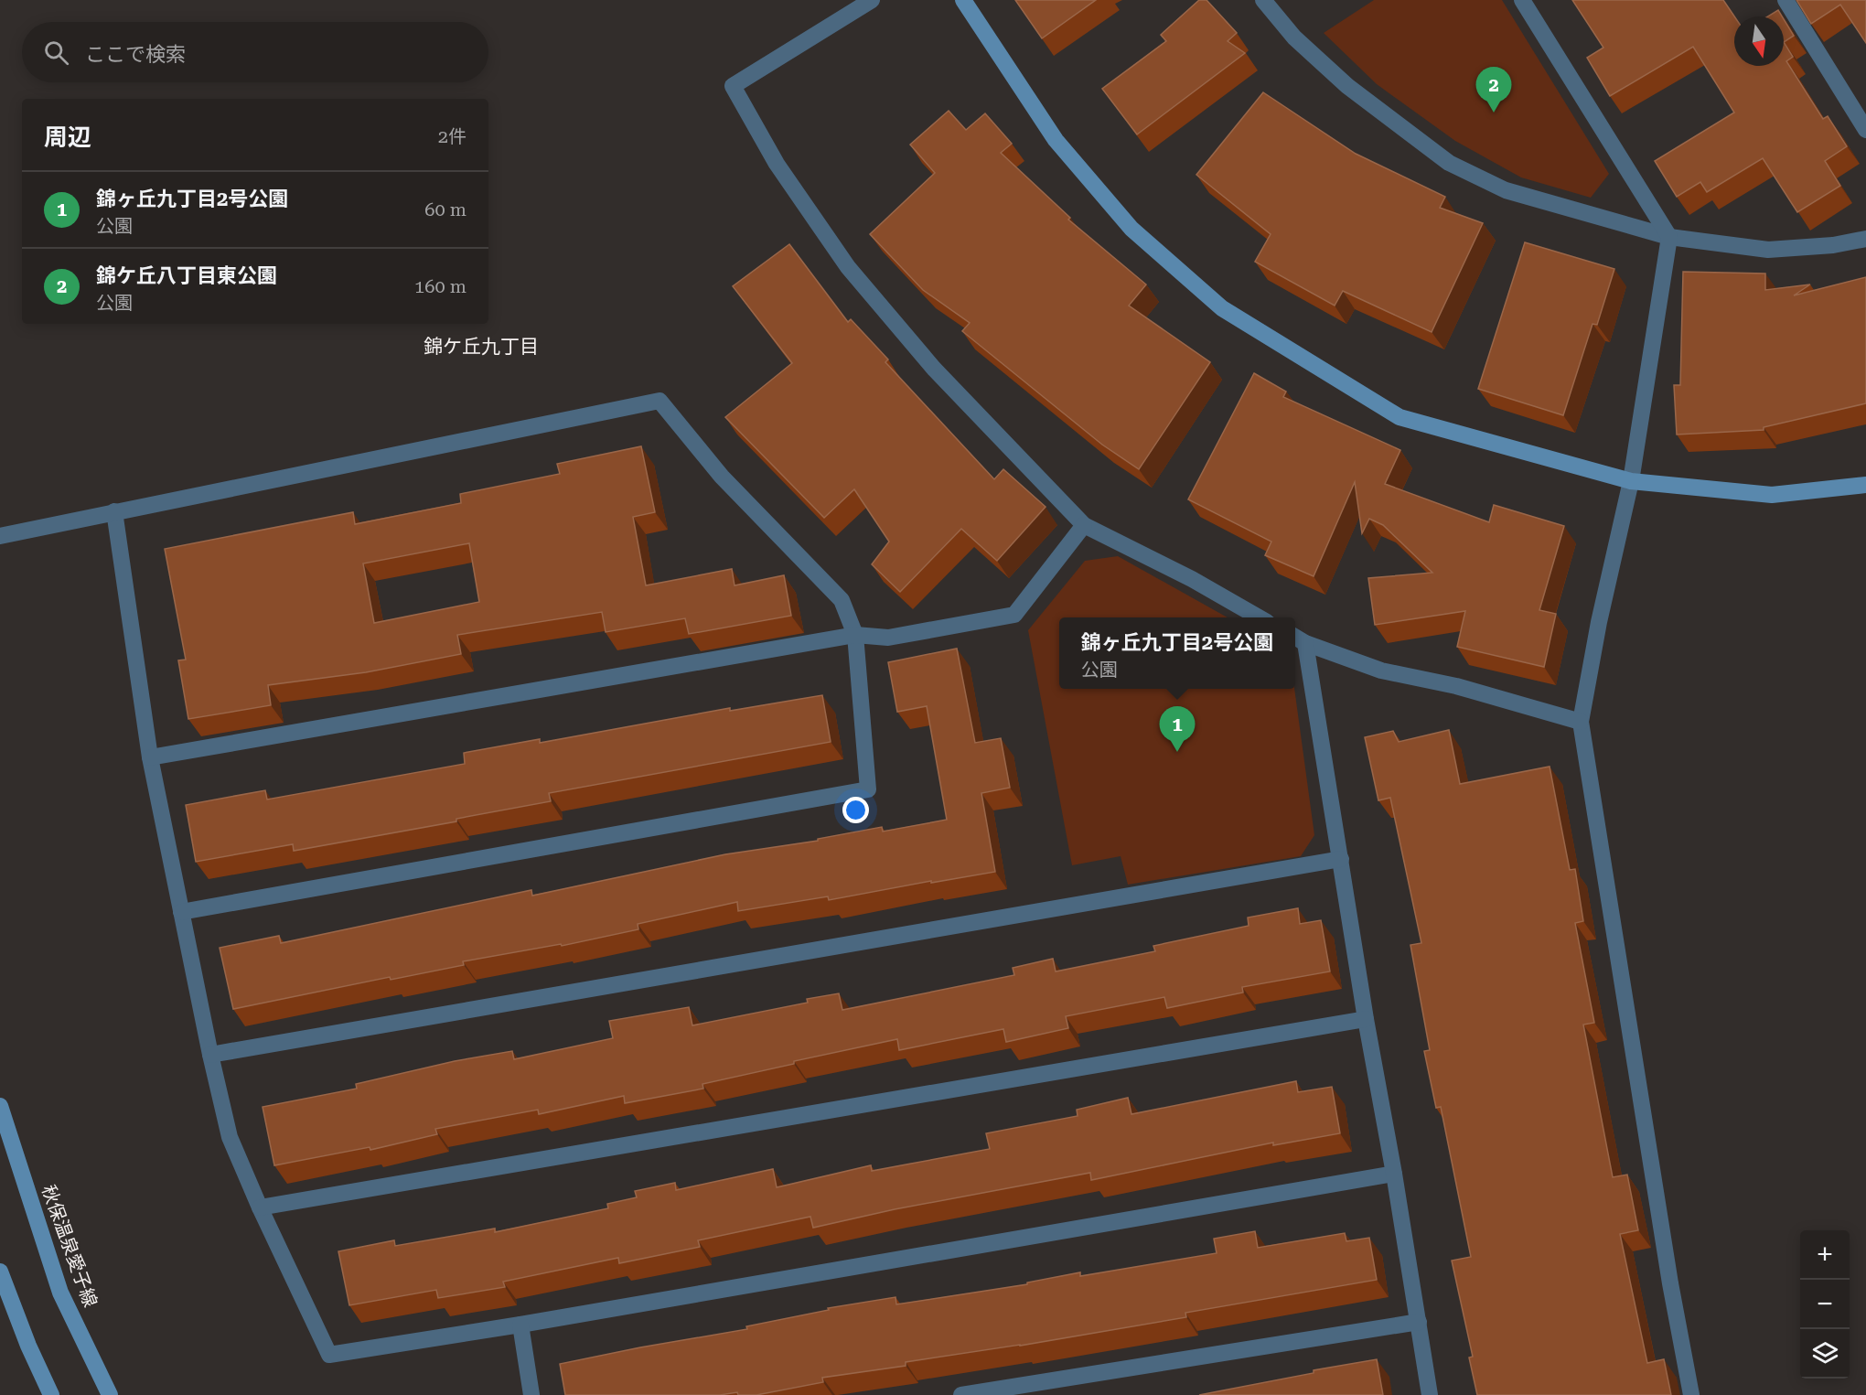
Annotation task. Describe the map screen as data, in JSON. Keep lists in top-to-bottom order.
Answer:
{
  "streets": {
    "street": ["秋保温泉愛子線"]
  },
  "districts": ["錦ケ丘九丁目"],
  "north": "bottom",
  "page": {
    "search": "ここで検索",
    "pins": ["2", "1"],
    "heading": ["周辺", "2件"],
    "list": [
      {
        "mark": "1",
        "name": "錦ヶ丘九丁目2号公園",
        "note": "公園",
        "value": "60 m"
      },
      {
        "mark": "2",
        "name": "錦ケ丘八丁目東公園",
        "note": "公園",
        "value": "160 m"
      }
    ],
    "popup": ["錦ヶ丘九丁目2号公園", "公園"],
    "map_buttons": ["+", "−"]
  }
}
